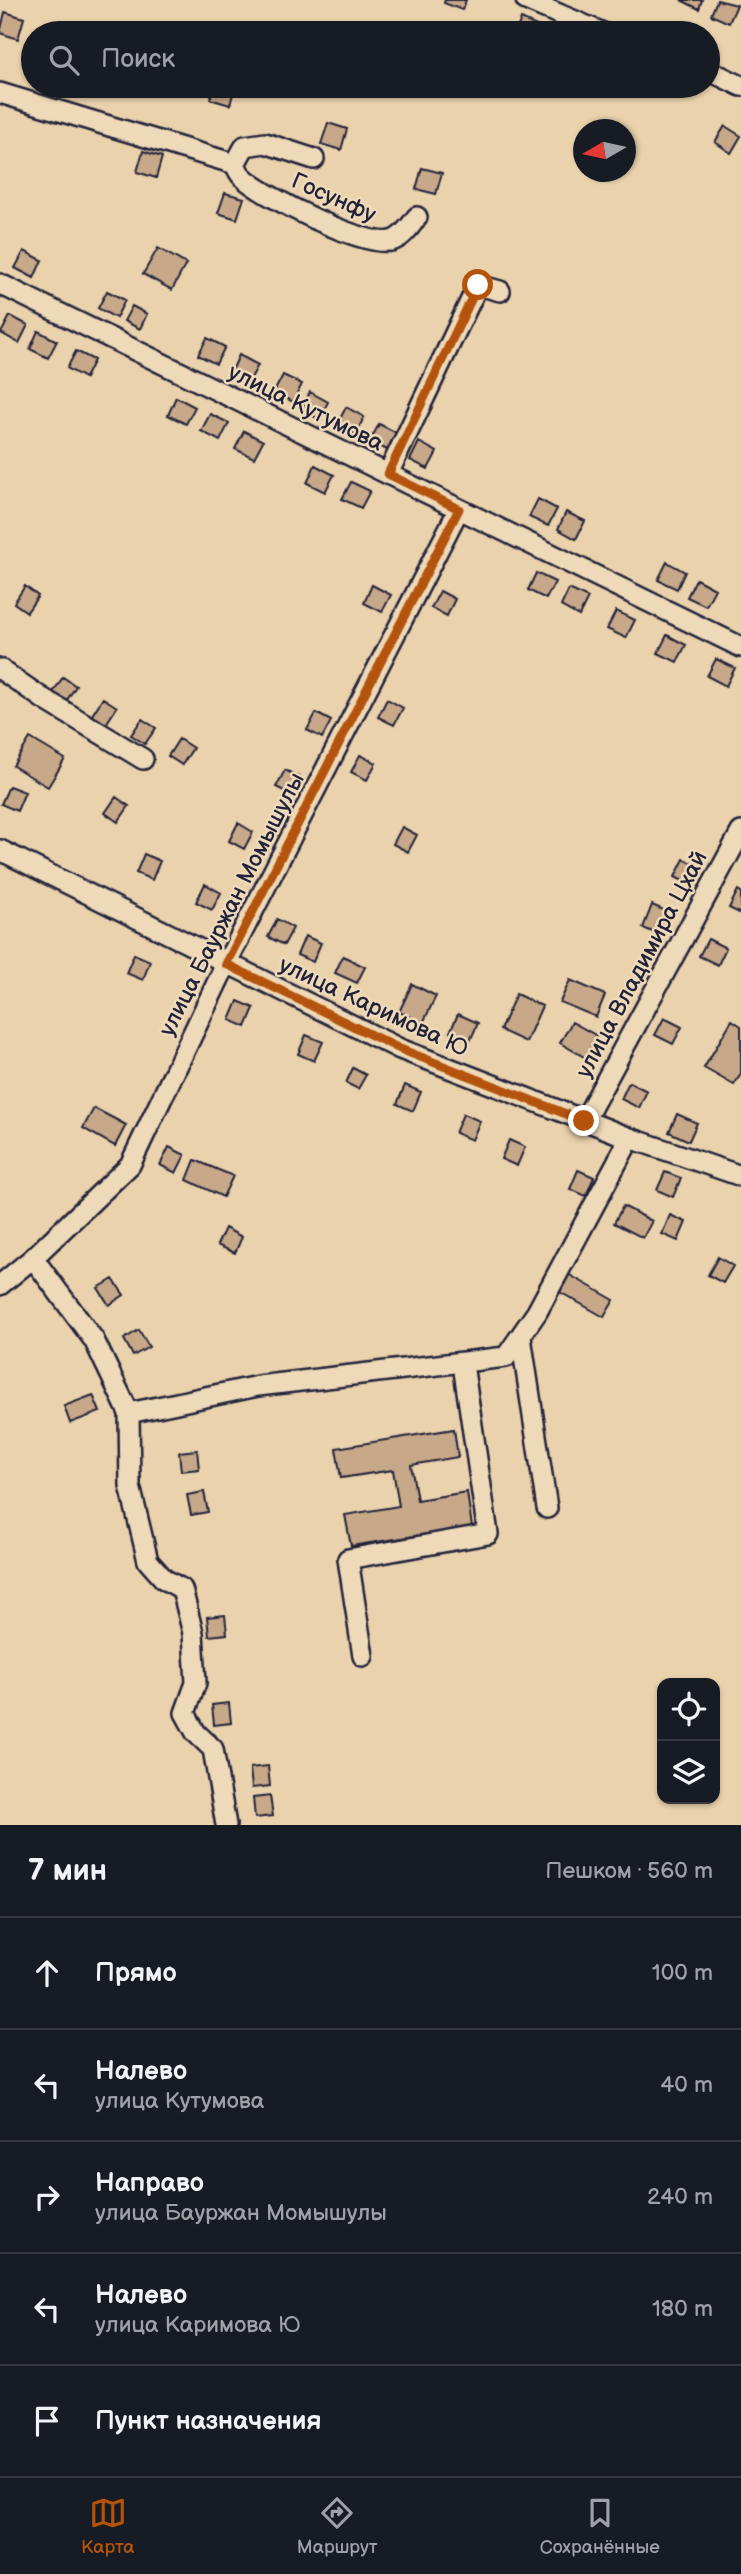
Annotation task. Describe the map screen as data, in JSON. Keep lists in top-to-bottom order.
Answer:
{
  "streets": {
    "street": [
      "Госунфу",
      "улица Кутумова",
      "улица Бауржан Момышулы",
      "улица Владимира Цхай",
      "улица Каримова Ю"
    ]
  },
  "crossings": [
    ["улица Кутумова", "улица Бауржан Момышулы"],
    ["улица Бауржан Момышулы", "улица Каримова Ю"],
    ["улица Владимира Цхай", "улица Каримова Ю"]
  ],
  "north": "left",
  "page": {
    "search": "Поиск",
    "heading": ["7 мин", "Пешком · 560 m"],
    "list": [
      ["Прямо", "100 m"],
      ["Налево", "улица Кутумова", "40 m"],
      ["Направо", "улица Бауржан Момышулы", "240 m"],
      ["Налево", "улица Каримова Ю", "180 m"],
      "Пункт назначения"
    ],
    "nav": ["Карта", "Маршрут", "Сохранённые"]
  }
}
